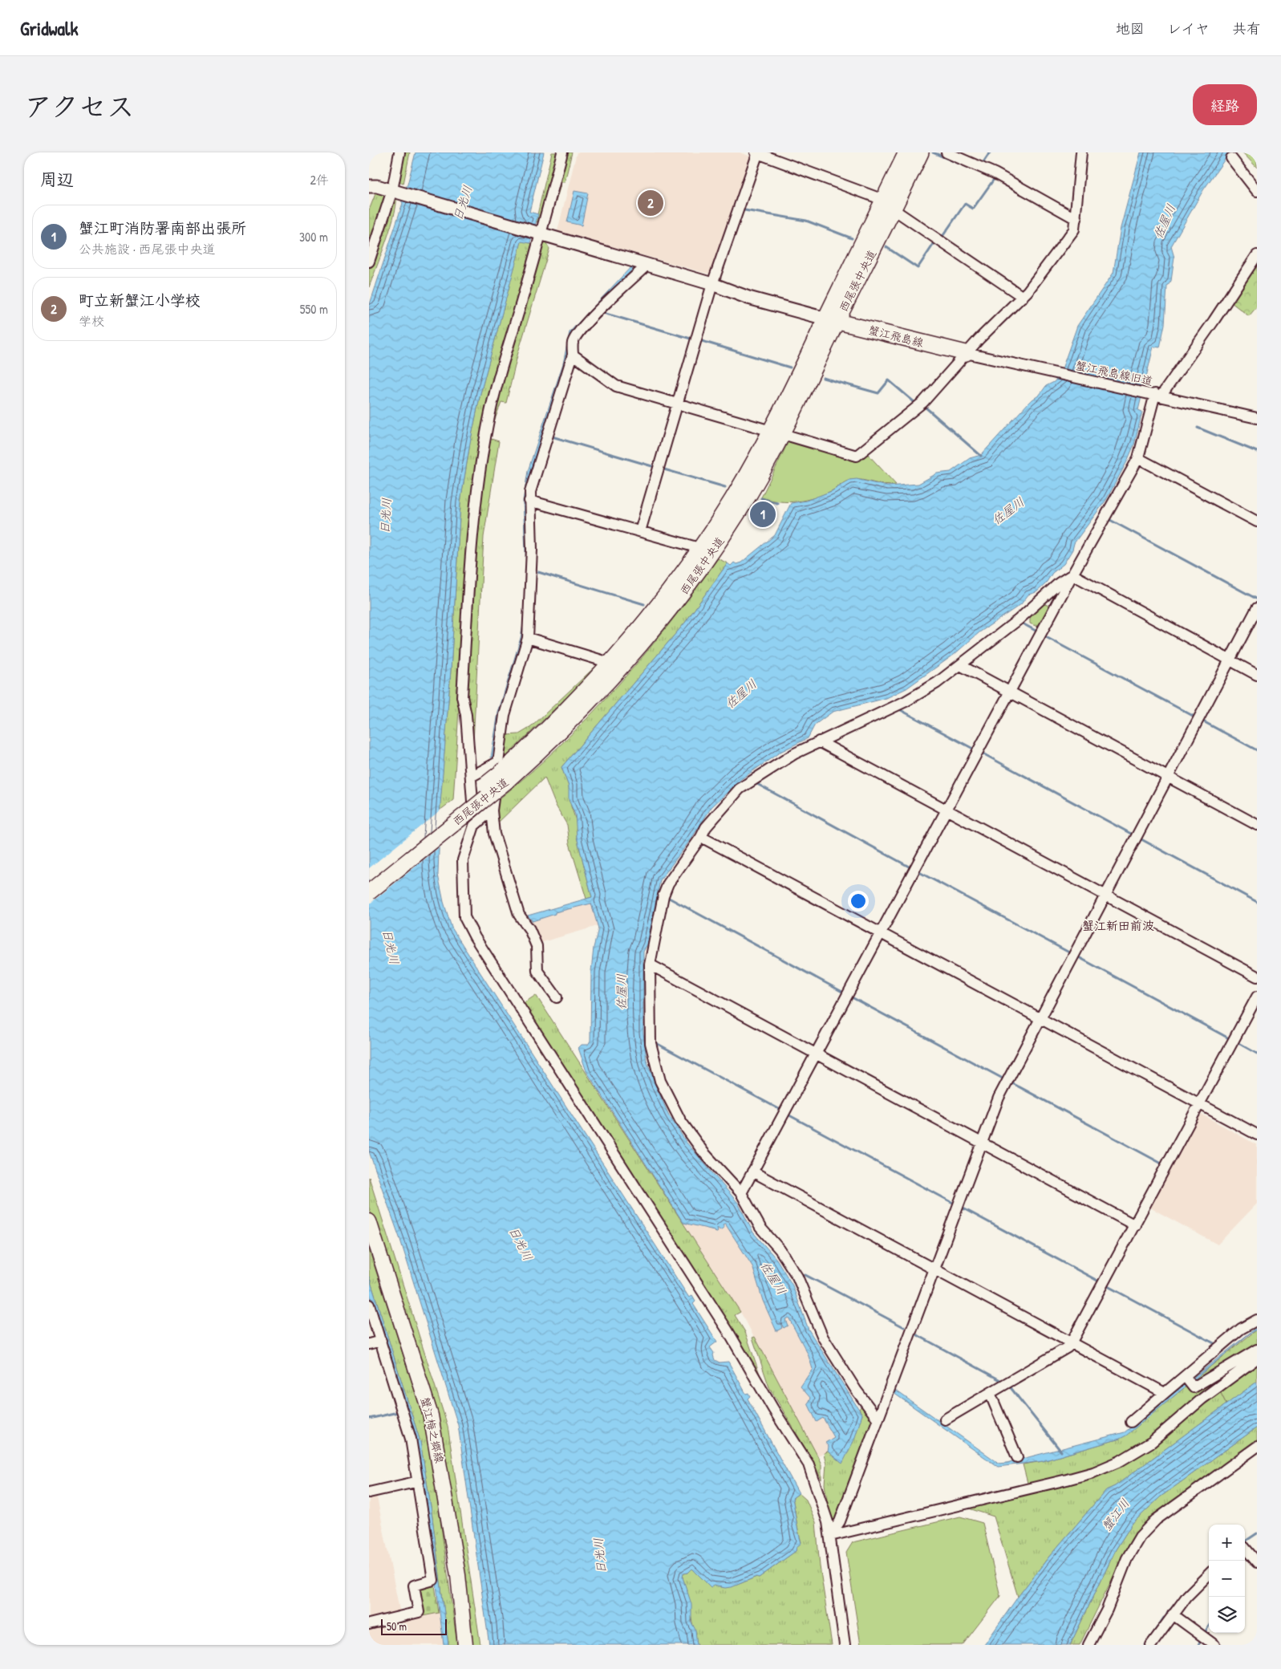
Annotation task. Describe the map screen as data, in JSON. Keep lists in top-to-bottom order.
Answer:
{
  "streets": {
    "main road": ["西尾張中央道", "蟹江飛島線", "蟹江梅之郷線"],
    "street": ["蟹江飛島線旧道"]
  },
  "crossings": [
    ["西尾張中央道", "蟹江飛島線"],
    ["蟹江飛島線", "蟹江飛島線旧道"]
  ],
  "districts": ["蟹江新田前波"],
  "water": ["日光川", "佐屋川", "蟹江川"],
  "scale_bar": "50 m",
  "page": {
    "header": "Gridwalk",
    "nav": ["地図", "レイヤ", "共有"],
    "title": "アクセス",
    "buttons": "経路",
    "heading": ["周辺", "2件"],
    "pins": ["2", "1"],
    "list": [
      {
        "mark": "1",
        "name": "蟹江町消防署南部出張所",
        "note": "公共施設 · 西尾張中央道",
        "value": "300 m"
      },
      {
        "mark": "2",
        "name": "町立新蟹江小学校",
        "note": "学校",
        "value": "550 m"
      }
    ],
    "map_buttons": ["+", "−"],
    "scale": "50 m"
  }
}
